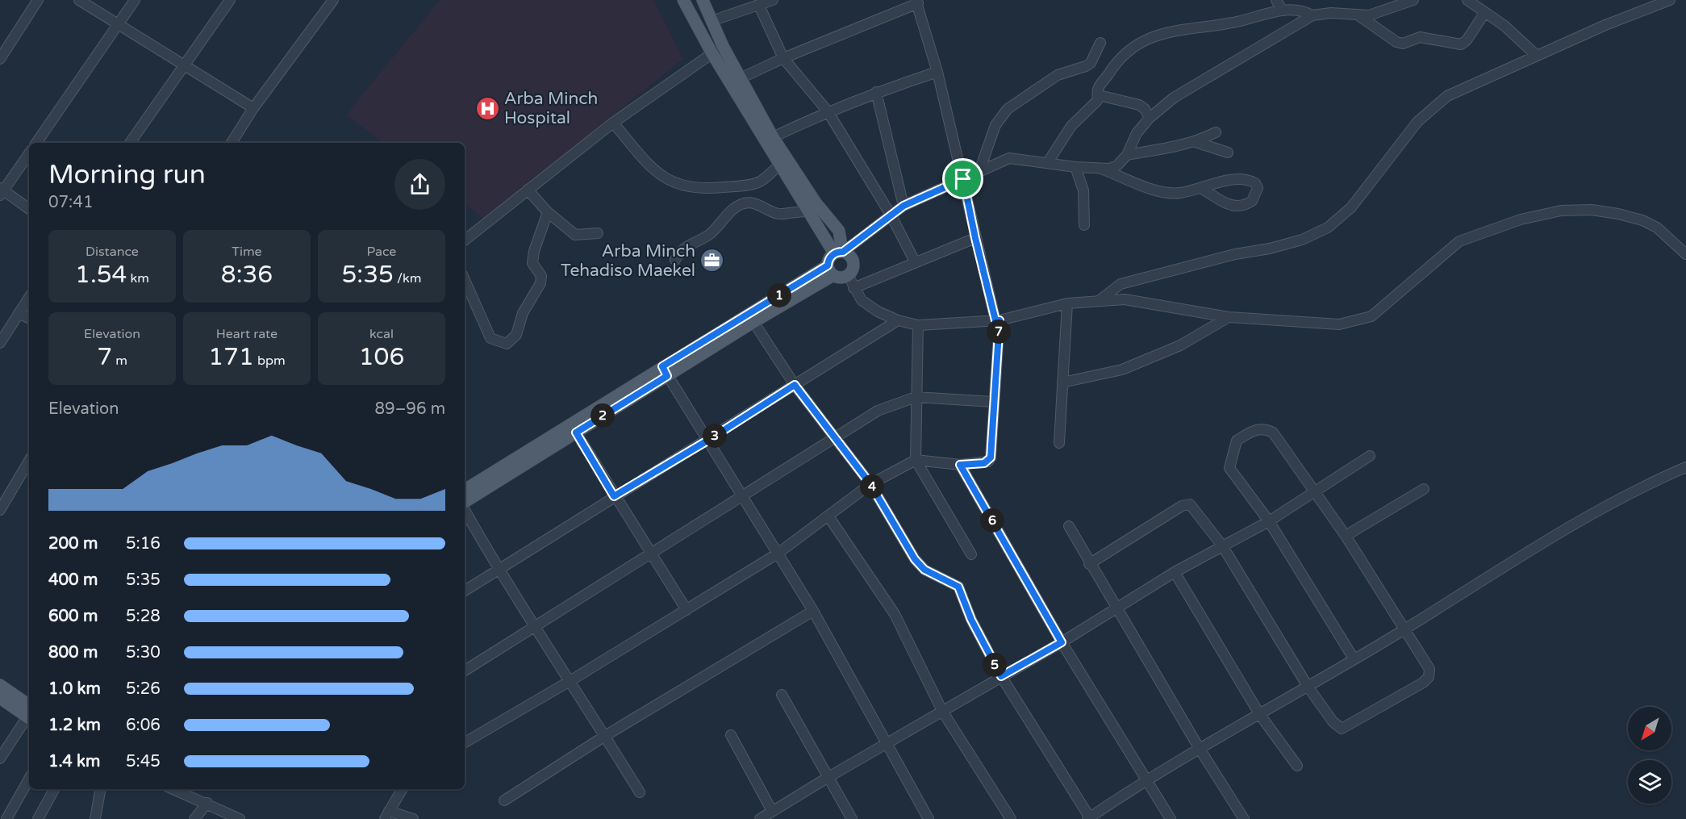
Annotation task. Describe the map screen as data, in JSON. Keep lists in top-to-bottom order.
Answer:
{
  "places": {
    "hospital": ["Arba Minch Hospital"],
    "office": ["Arba Minch Tehadiso Maekel"]
  },
  "north": "bottom left",
  "page": {
    "heading": ["Morning run", "07:41"],
    "stats": [
      ["Distance", "1.54 km"],
      ["Time", "8:36"],
      ["Pace", "5:35 /km"],
      ["Elevation", "7 m"],
      ["Heart rate", "171 bpm"],
      ["kcal", "106"]
    ],
    "pins": [
      "1",
      "7",
      "2",
      "3",
      "4",
      "6",
      "5"
    ],
    "chart": ["Elevation", "89–96 m"],
    "list": [
      {
        "name": "200 m",
        "note": "5:16"
      },
      {
        "name": "400 m",
        "note": "5:35"
      },
      {
        "name": "600 m",
        "note": "5:28"
      },
      {
        "name": "800 m",
        "note": "5:30"
      },
      {
        "name": "1.0 km",
        "note": "5:26"
      },
      {
        "name": "1.2 km",
        "note": "6:06"
      },
      {
        "name": "1.4 km",
        "note": "5:45"
      }
    ]
  }
}
